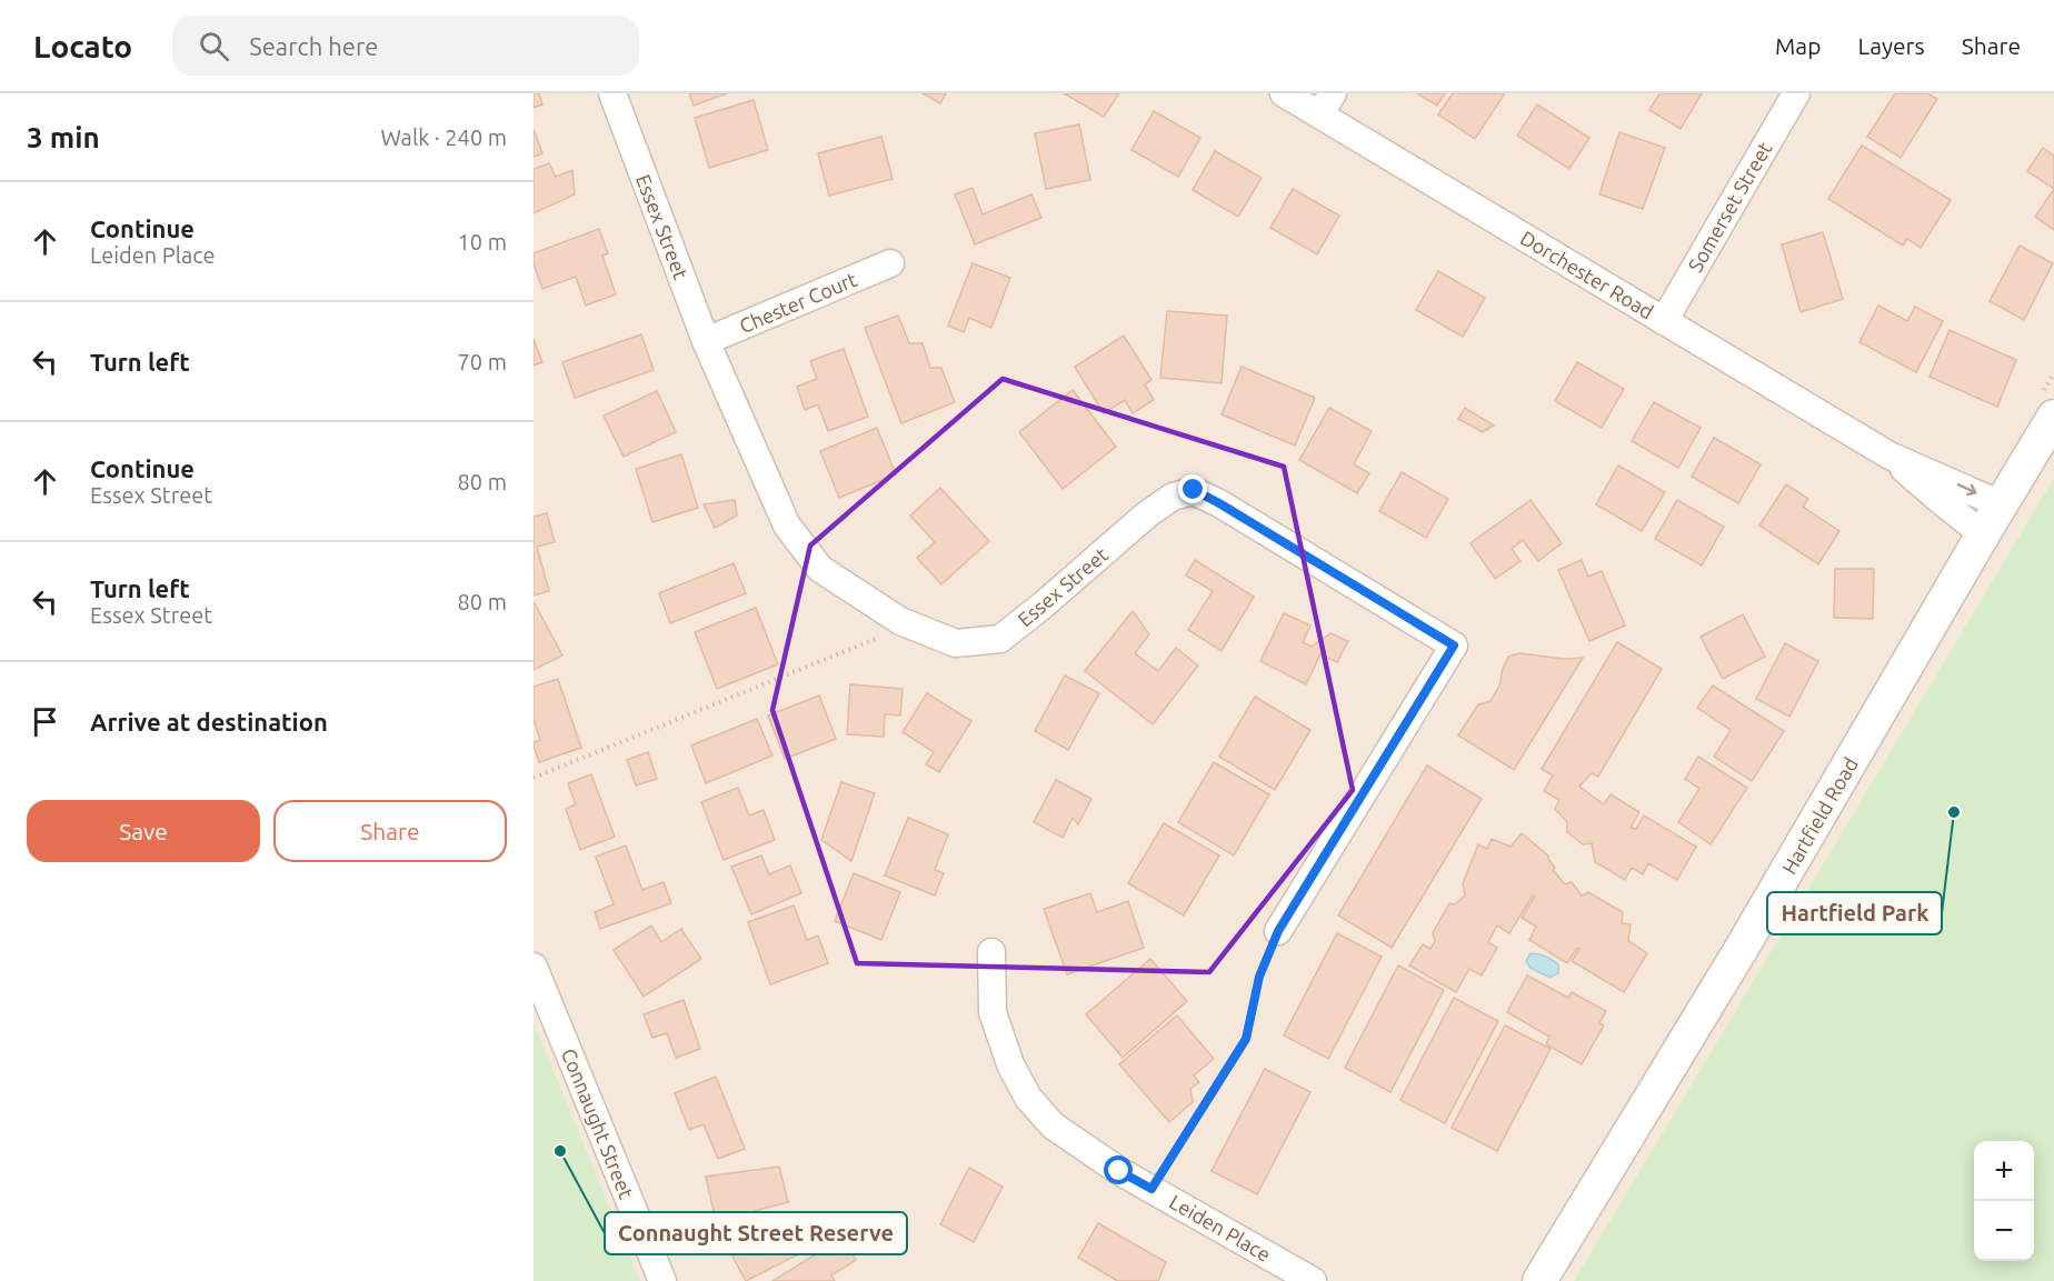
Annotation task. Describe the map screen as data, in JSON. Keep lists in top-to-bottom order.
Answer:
{
  "streets": {
    "street": [
      "Somerset Street",
      "Essex Street",
      "Dorchester Road",
      "Chester Court",
      "Hartfield Road",
      "Connaught Street",
      "Leiden Place"
    ]
  },
  "crossings": [
    ["Somerset Street", "Dorchester Road"],
    ["Essex Street", "Chester Court"],
    ["Dorchester Road", "Hartfield Road"]
  ],
  "places": ["Hartfield Park", "Connaught Street Reserve"],
  "page": {
    "header": "Locato",
    "search": "Search here",
    "nav": ["Map", "Layers", "Share"],
    "heading": ["3 min", "Walk · 240 m"],
    "list": [
      ["Continue", "Leiden Place", "10 m"],
      ["Turn left", "70 m"],
      ["Continue", "Essex Street", "80 m"],
      ["Turn left", "Essex Street", "80 m"],
      "Arrive at destination"
    ],
    "buttons": ["Save", "Share"],
    "map_buttons": ["+", "−"]
  }
}
